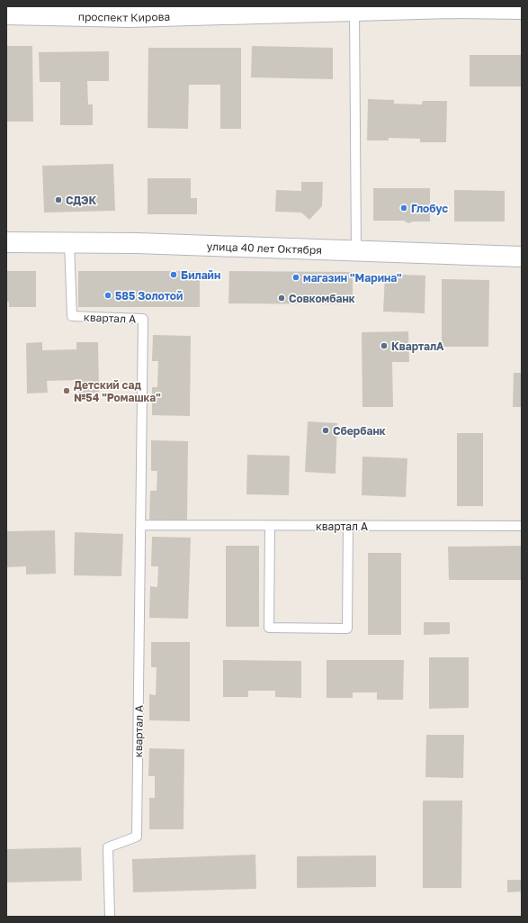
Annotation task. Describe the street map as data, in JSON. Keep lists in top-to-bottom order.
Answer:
{
  "streets": {
    "street": ["проспект Кирова", "улица 40 лет Октября"],
    "lane": ["квартал А"]
  },
  "crossings": [
    ["улица 40 лет Октября", "квартал А"]
  ],
  "places": [
    "СДЭК",
    "Глобус",
    "Билайн",
    "магазин \"Марина\"",
    "585 Золотой",
    "Совкомбанк",
    "КварталА",
    "Детский сад №54 \"Ромашка\"",
    "Сбербанк"
  ]
}
